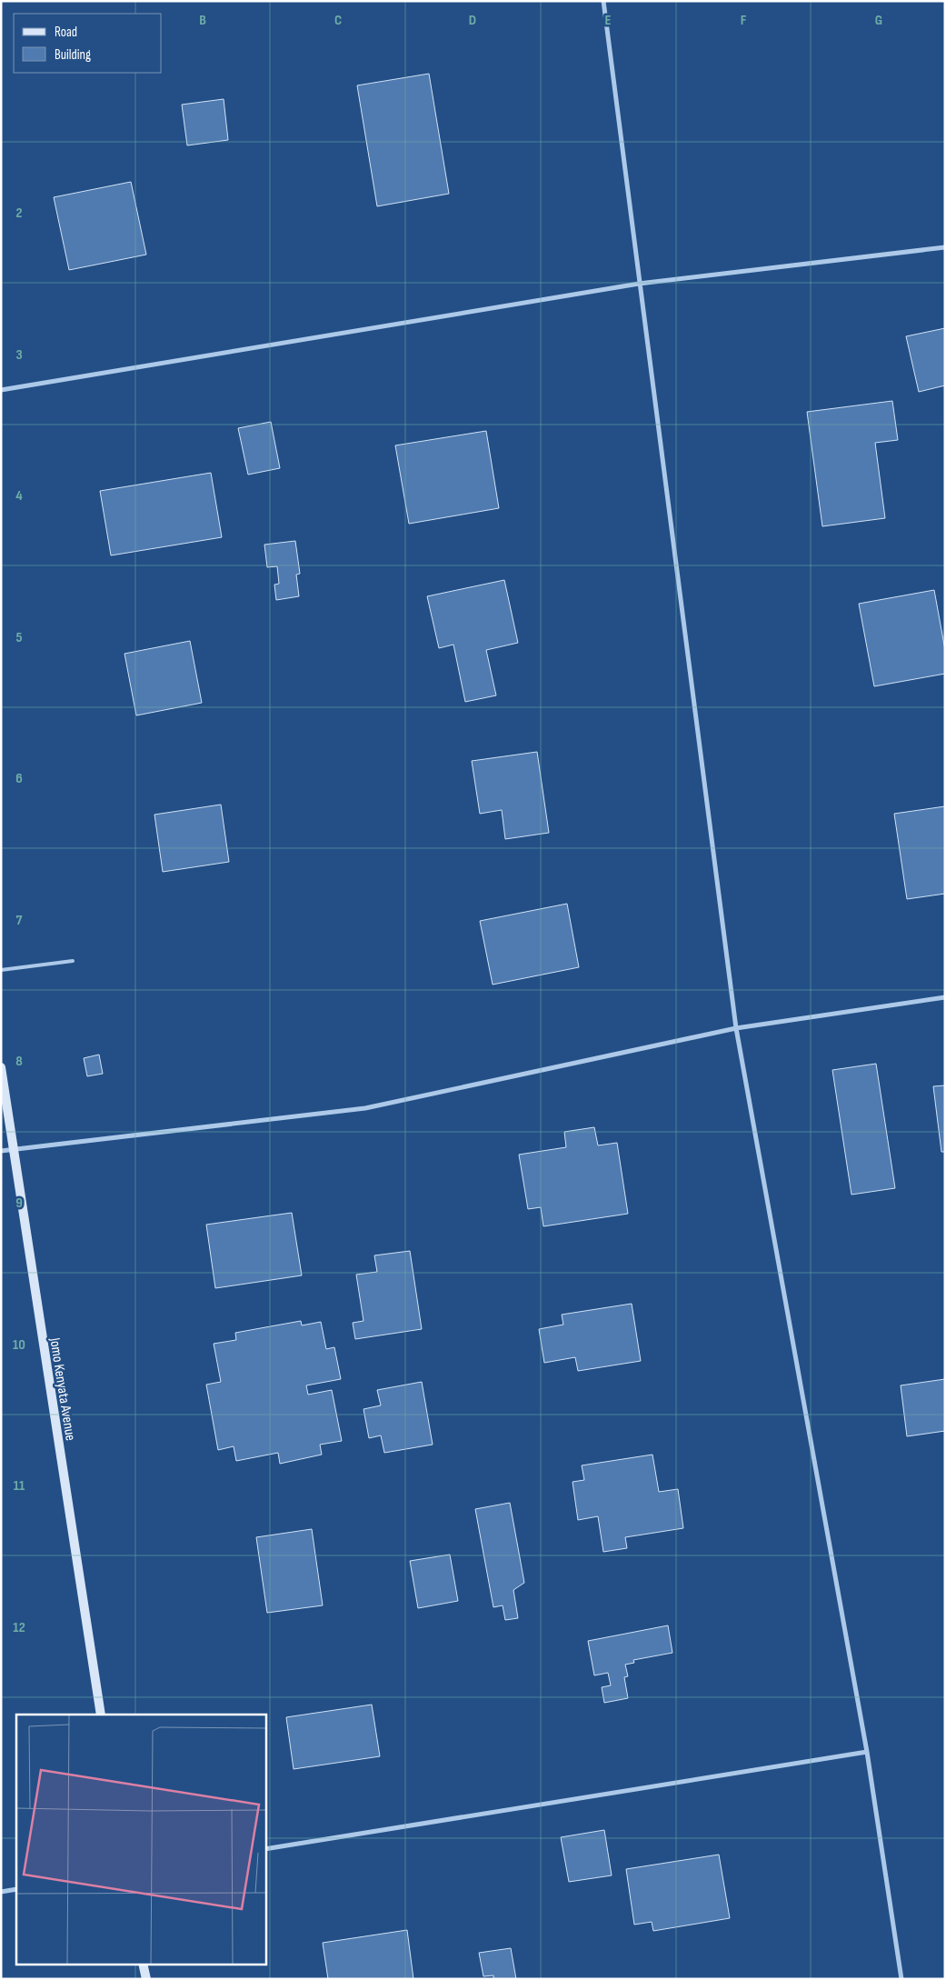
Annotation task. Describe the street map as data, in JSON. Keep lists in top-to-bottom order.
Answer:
{
  "streets": {
    "street": ["Jomo Kenyata Avenue"]
  },
  "legend": ["Road", "Building"],
  "grid": {
    "columns": [
      "B",
      "C",
      "D",
      "E",
      "F",
      "G"
    ],
    "rows": [
      "2",
      "3",
      "4",
      "5",
      "6",
      "7",
      "8",
      "9",
      "10",
      "11",
      "12"
    ]
  }
}
